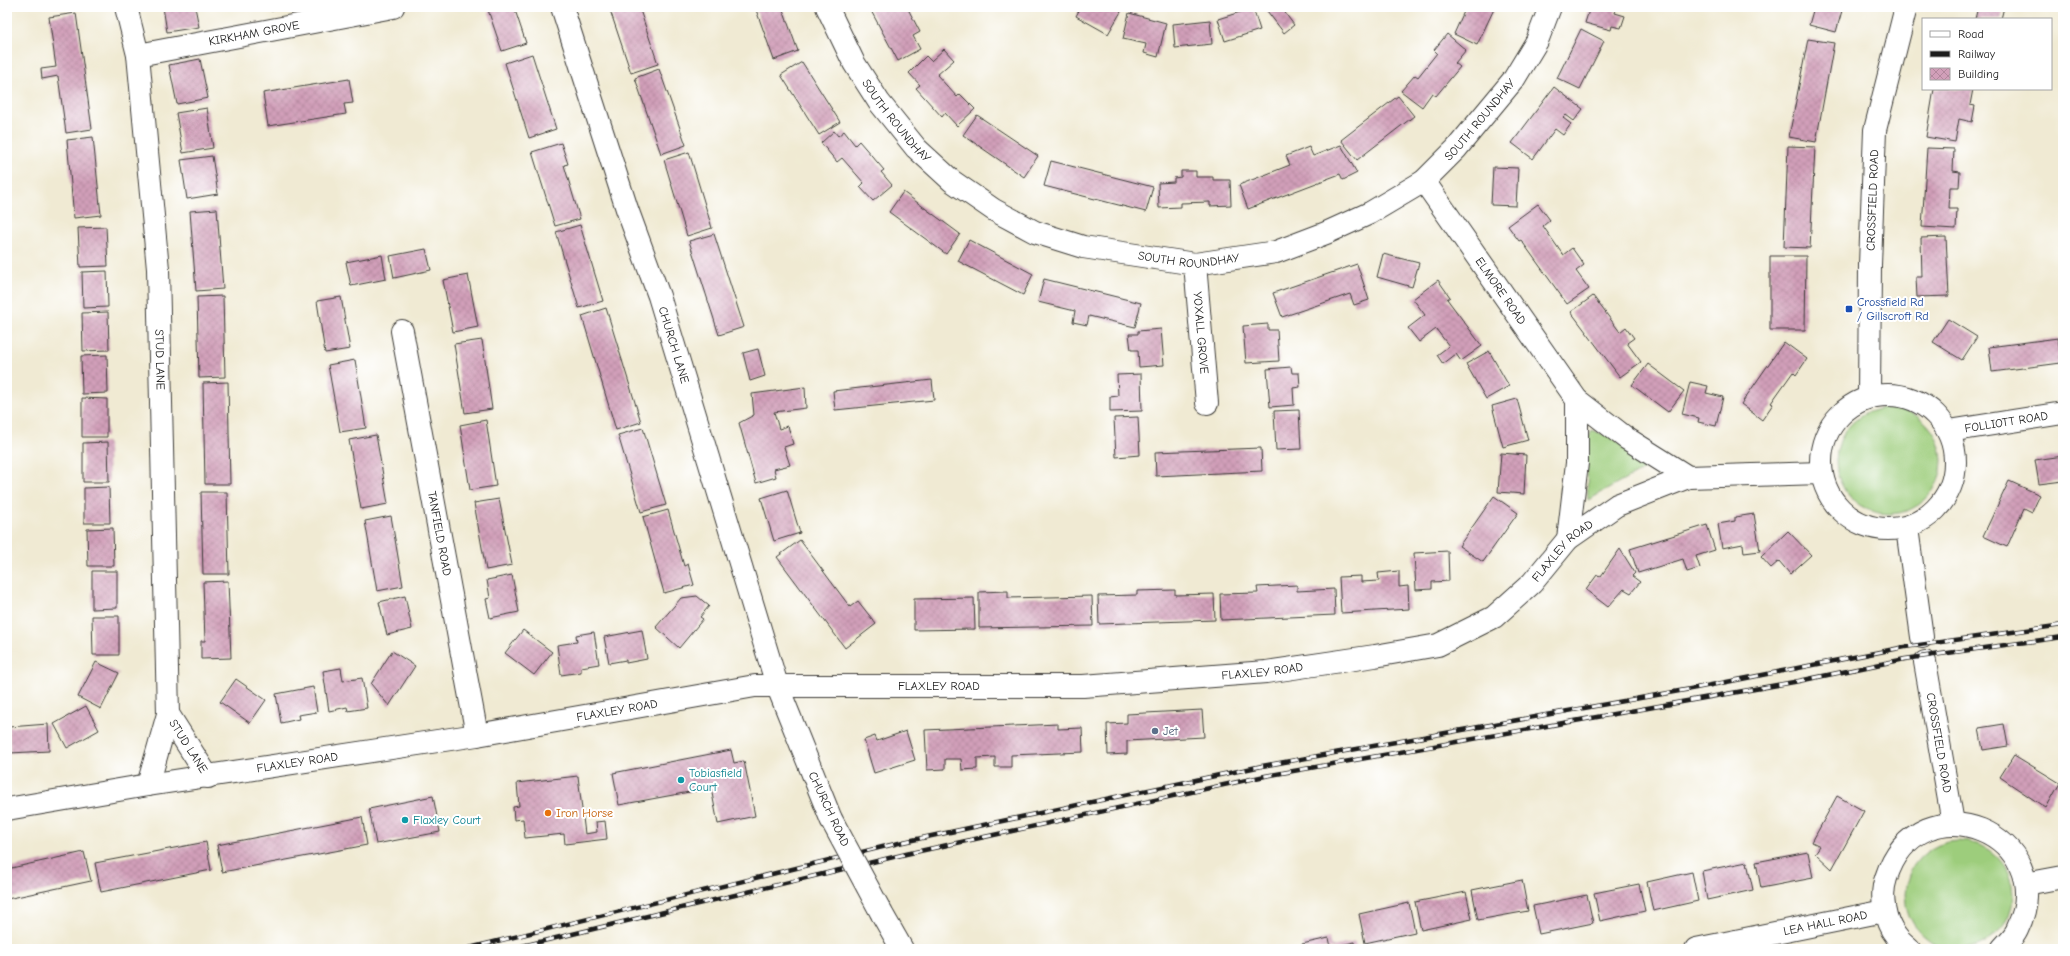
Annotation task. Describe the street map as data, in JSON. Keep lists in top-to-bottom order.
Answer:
{
  "streets": {
    "street": [
      "KIRKHAM GROVE",
      "SOUTH ROUNDHAY",
      "CROSSFIELD ROAD",
      "ELMORE ROAD",
      "YOXALL GROVE",
      "CHURCH LANE",
      "STUD LANE",
      "FOLLIOTT ROAD",
      "TANFIELD ROAD",
      "FLAXLEY ROAD",
      "CHURCH ROAD",
      "LEA HALL ROAD"
    ]
  },
  "crossings": [
    ["KIRKHAM GROVE", "STUD LANE"],
    ["SOUTH ROUNDHAY", "ELMORE ROAD"],
    ["SOUTH ROUNDHAY", "YOXALL GROVE"],
    ["CROSSFIELD ROAD", "FOLLIOTT ROAD"],
    ["CROSSFIELD ROAD", "FLAXLEY ROAD"],
    ["ELMORE ROAD", "FLAXLEY ROAD"],
    ["CHURCH LANE", "FLAXLEY ROAD"],
    ["CHURCH LANE", "CHURCH ROAD"],
    ["STUD LANE", "FLAXLEY ROAD"],
    ["FOLLIOTT ROAD", "FLAXLEY ROAD"],
    ["TANFIELD ROAD", "FLAXLEY ROAD"],
    ["FLAXLEY ROAD", "CHURCH ROAD"]
  ],
  "places": {
    "transit": ["Crossfield Rd / Gillscroft Rd"],
    "other": [
      "Jet",
      "Tobiasfield Court",
      "Iron Horse",
      "Flaxley Court"
    ]
  },
  "legend": ["Road", "Railway", "Building"]
}
